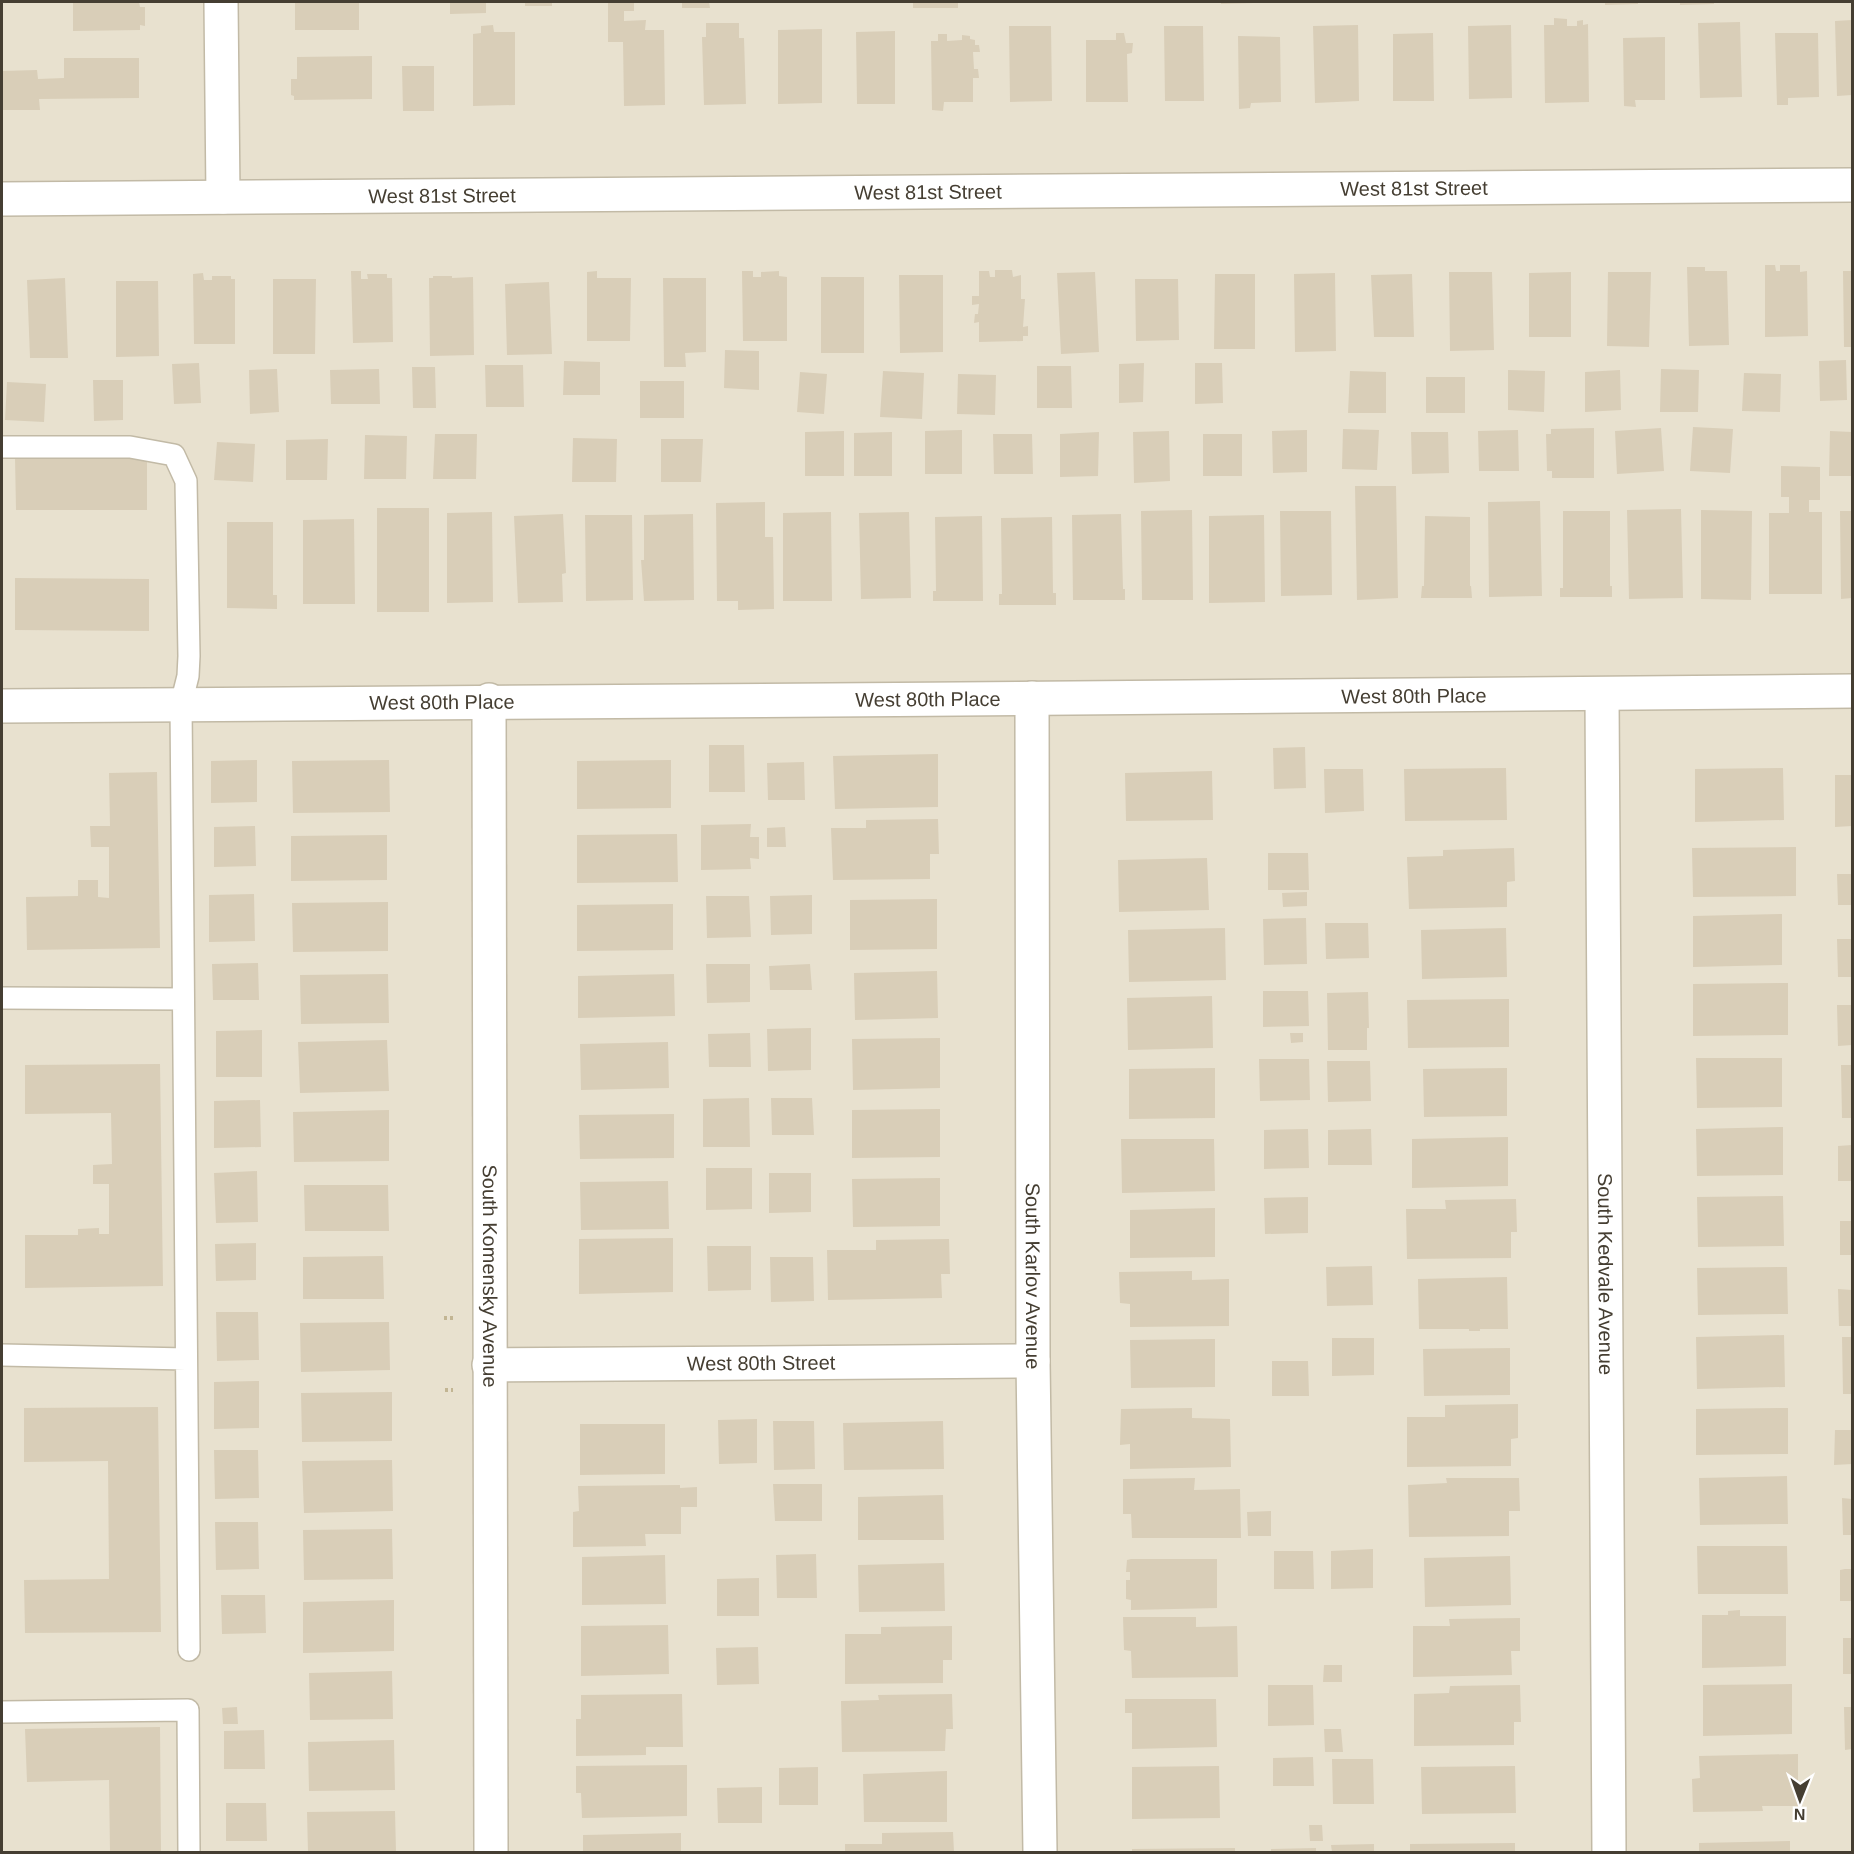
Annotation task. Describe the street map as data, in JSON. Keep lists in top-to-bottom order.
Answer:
{
  "streets": {
    "street": [
      "West 81st Street",
      "West 80th Place",
      "South Kedvale Avenue",
      "South Karlov Avenue",
      "South Komensky Avenue",
      "West 80th Street"
    ]
  },
  "crossings": [
    ["West 80th Place", "South Kedvale Avenue"],
    ["West 80th Place", "South Karlov Avenue"],
    ["West 80th Place", "South Komensky Avenue"],
    ["South Karlov Avenue", "West 80th Street"],
    ["South Komensky Avenue", "West 80th Street"]
  ],
  "north": "bottom"
}
